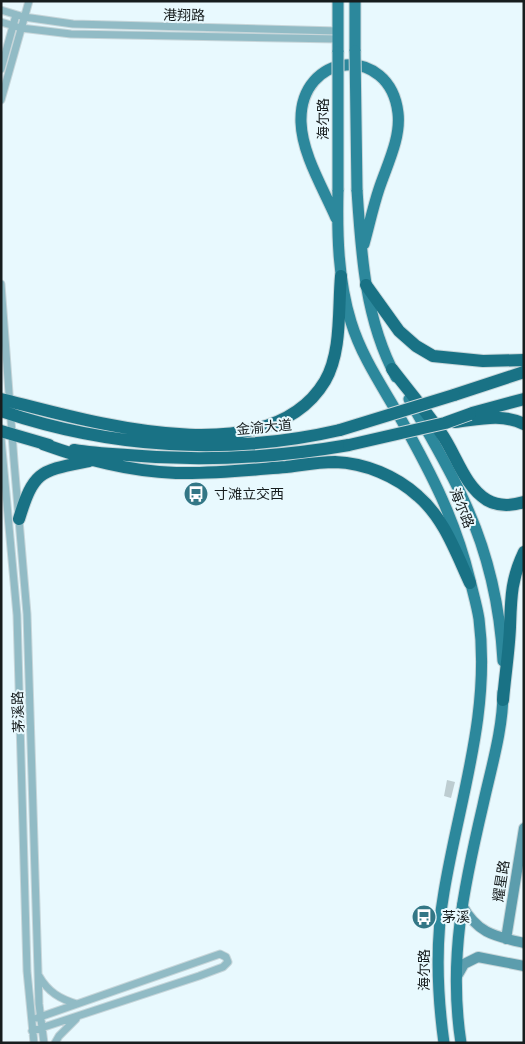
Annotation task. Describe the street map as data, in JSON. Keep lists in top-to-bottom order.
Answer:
{
  "streets": {
    "highway": ["金渝大道"],
    "main road": ["海尔路"],
    "street": ["港翔路", "茅溪路", "耀星路"]
  },
  "crossings": [
    ["港翔路", "海尔路"],
    ["金渝大道", "茅溪路"]
  ],
  "places": {
    "bus stop": ["寸滩立交西", "茅溪"]
  }
}
